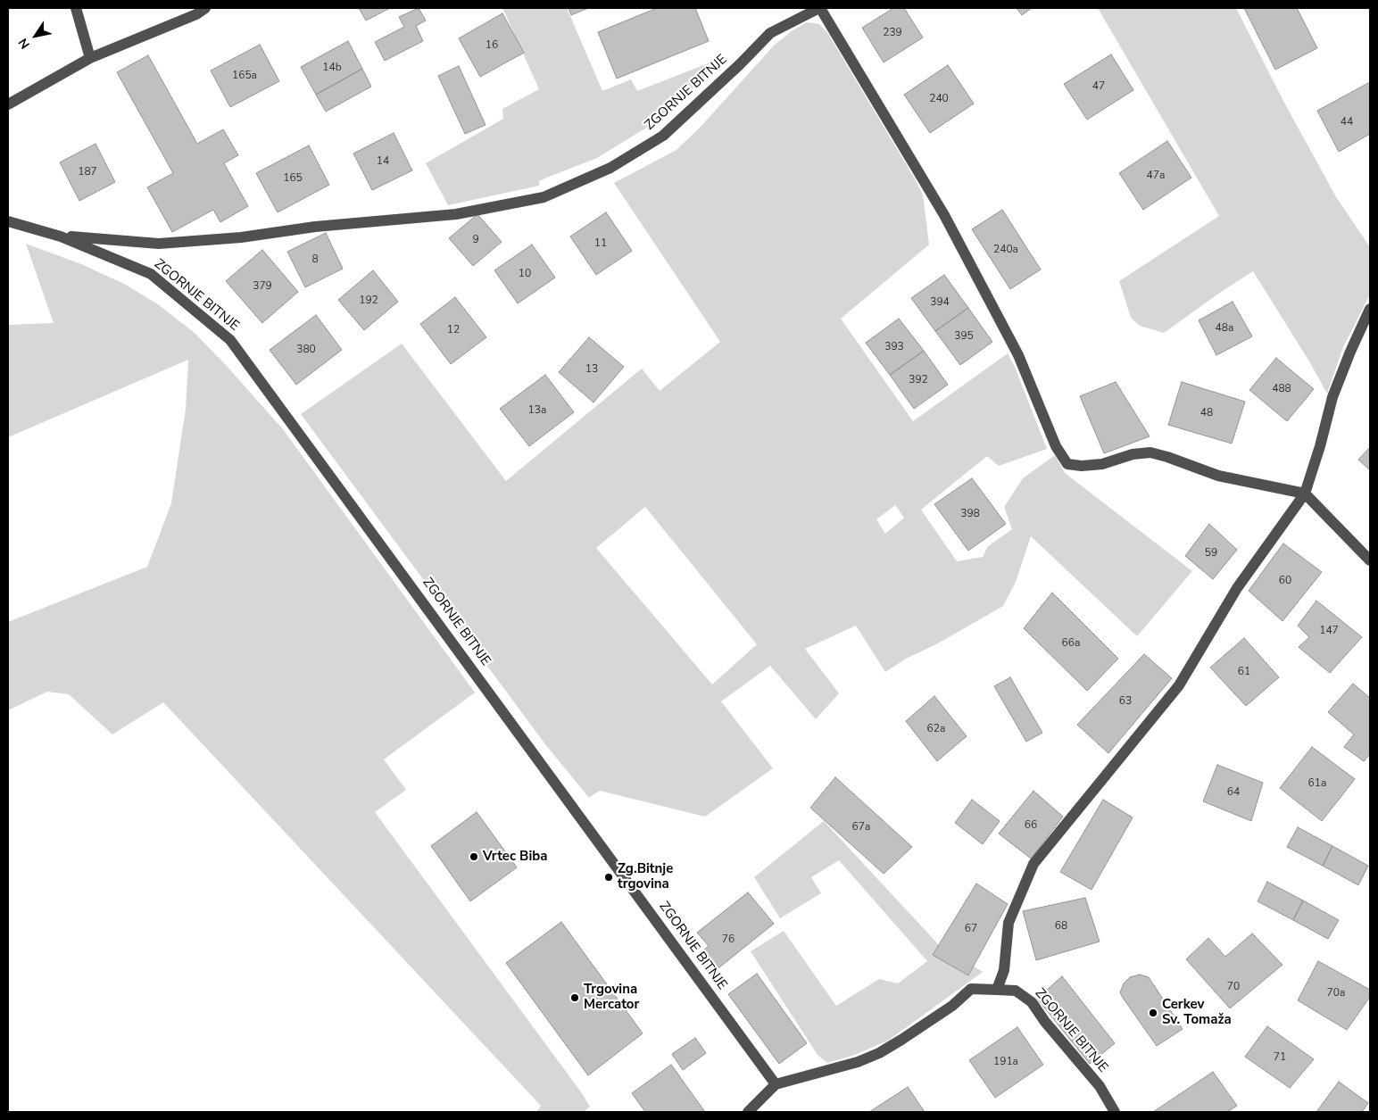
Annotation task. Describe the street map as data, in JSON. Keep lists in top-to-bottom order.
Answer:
{
  "streets": {
    "street": ["ZGORNJE BITNJE"]
  },
  "places": [
    "Vrtec Biba",
    "Zg.Bitnje trgovina",
    "Trgovina Mercator",
    "Cerkev Sv. Tomaža"
  ],
  "house_numbers": [
    "239",
    "16",
    "14b",
    "165a",
    "47",
    "240",
    "44",
    "14",
    "187",
    "47a",
    "165",
    "9",
    "11",
    "240a",
    "8",
    "10",
    "379",
    "192",
    "394",
    "48a",
    "12",
    "395",
    "393",
    "380",
    "13",
    "392",
    "488",
    "13a",
    "48",
    "398",
    "59",
    "60",
    "147",
    "66a",
    "61",
    "63",
    "62a",
    "61a",
    "64",
    "66",
    "67a",
    "68",
    "67",
    "76",
    "70",
    "70a",
    "71",
    "191a"
  ],
  "north": "bottom left"
}
